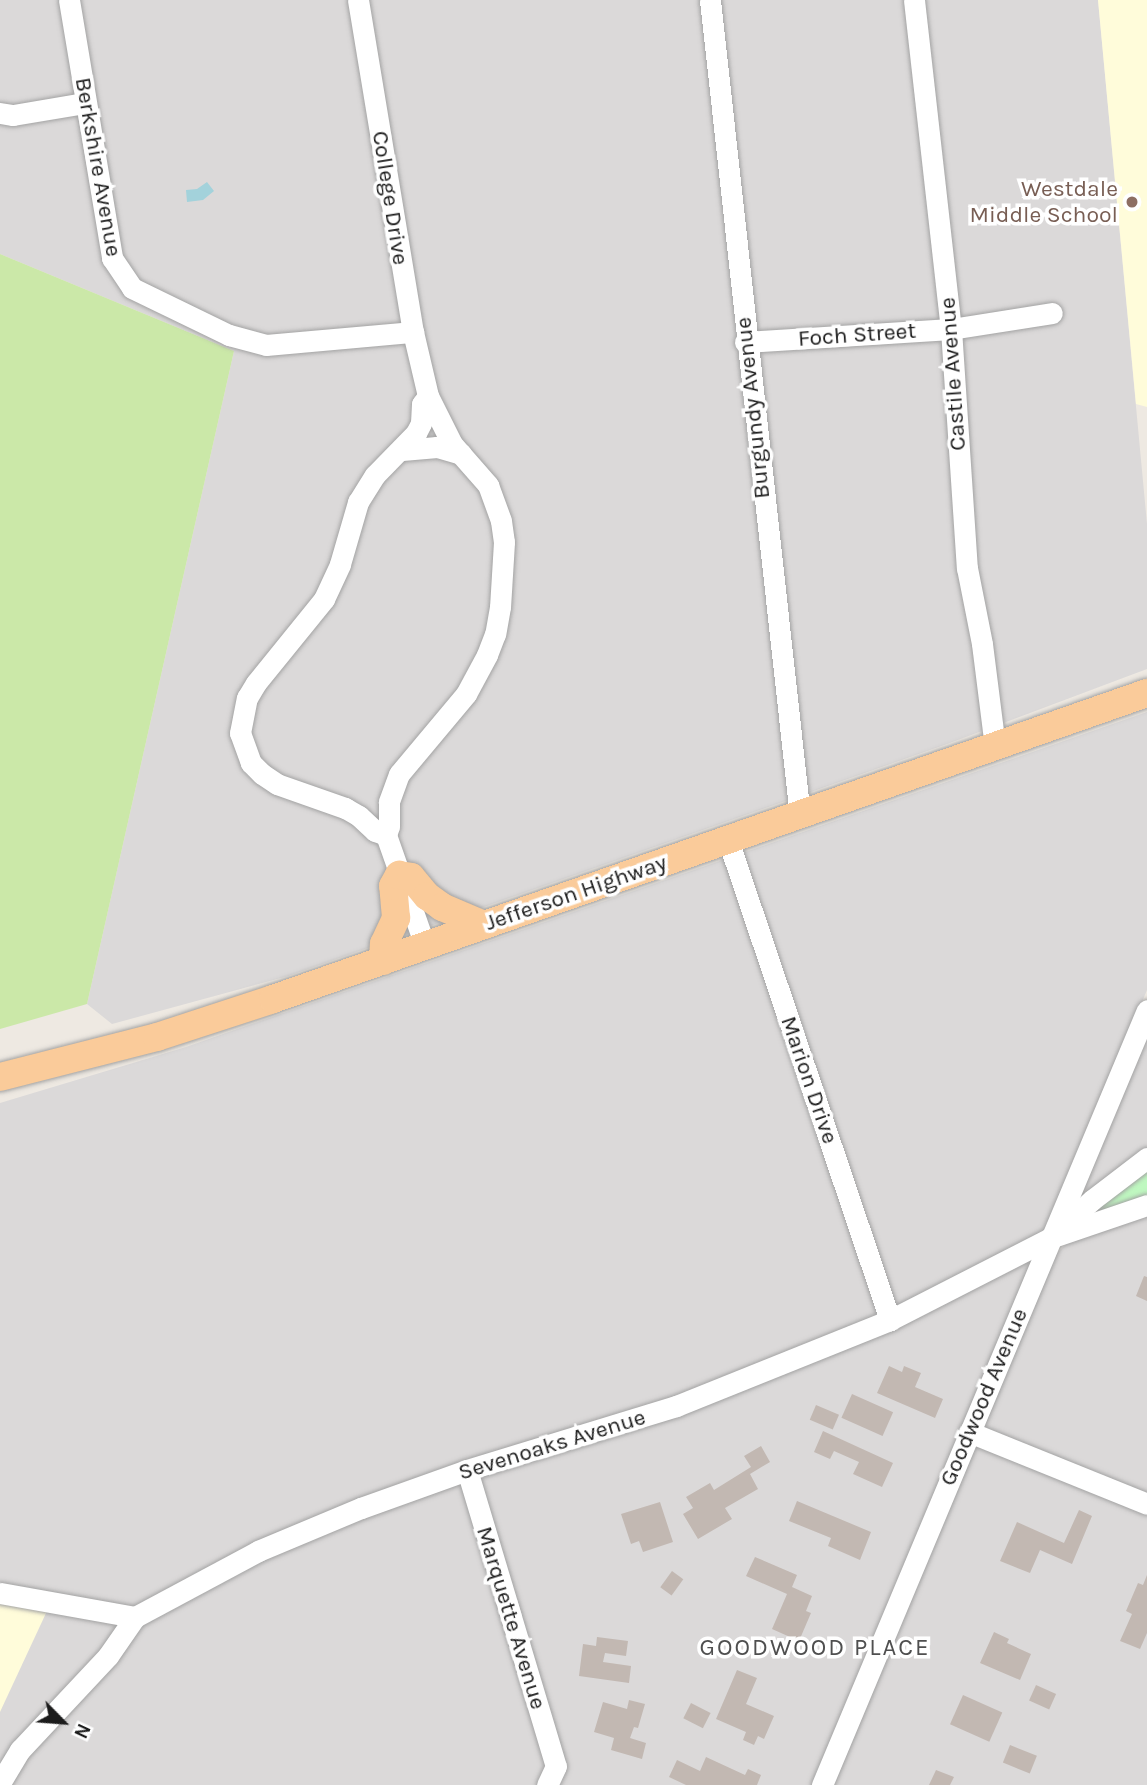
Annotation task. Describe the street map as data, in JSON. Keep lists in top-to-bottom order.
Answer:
{
  "streets": {
    "main road": ["Jefferson Highway"],
    "street": [
      "Berkshire Avenue",
      "College Drive",
      "Foch Street",
      "Castile Avenue",
      "Burgundy Avenue",
      "Marion Drive",
      "Goodwood Avenue",
      "Sevenoaks Avenue",
      "Marquette Avenue"
    ]
  },
  "crossings": [
    ["Berkshire Avenue", "College Drive"],
    ["College Drive", "Jefferson Highway"],
    ["Foch Street", "Castile Avenue"],
    ["Foch Street", "Burgundy Avenue"],
    ["Castile Avenue", "Jefferson Highway"],
    ["Burgundy Avenue", "Jefferson Highway"],
    ["Jefferson Highway", "Marion Drive"],
    ["Marion Drive", "Sevenoaks Avenue"],
    ["Goodwood Avenue", "Sevenoaks Avenue"],
    ["Sevenoaks Avenue", "Marquette Avenue"]
  ],
  "districts": ["GOODWOOD PLACE"],
  "places": ["Westdale Middle School"],
  "north": "bottom right"
}
